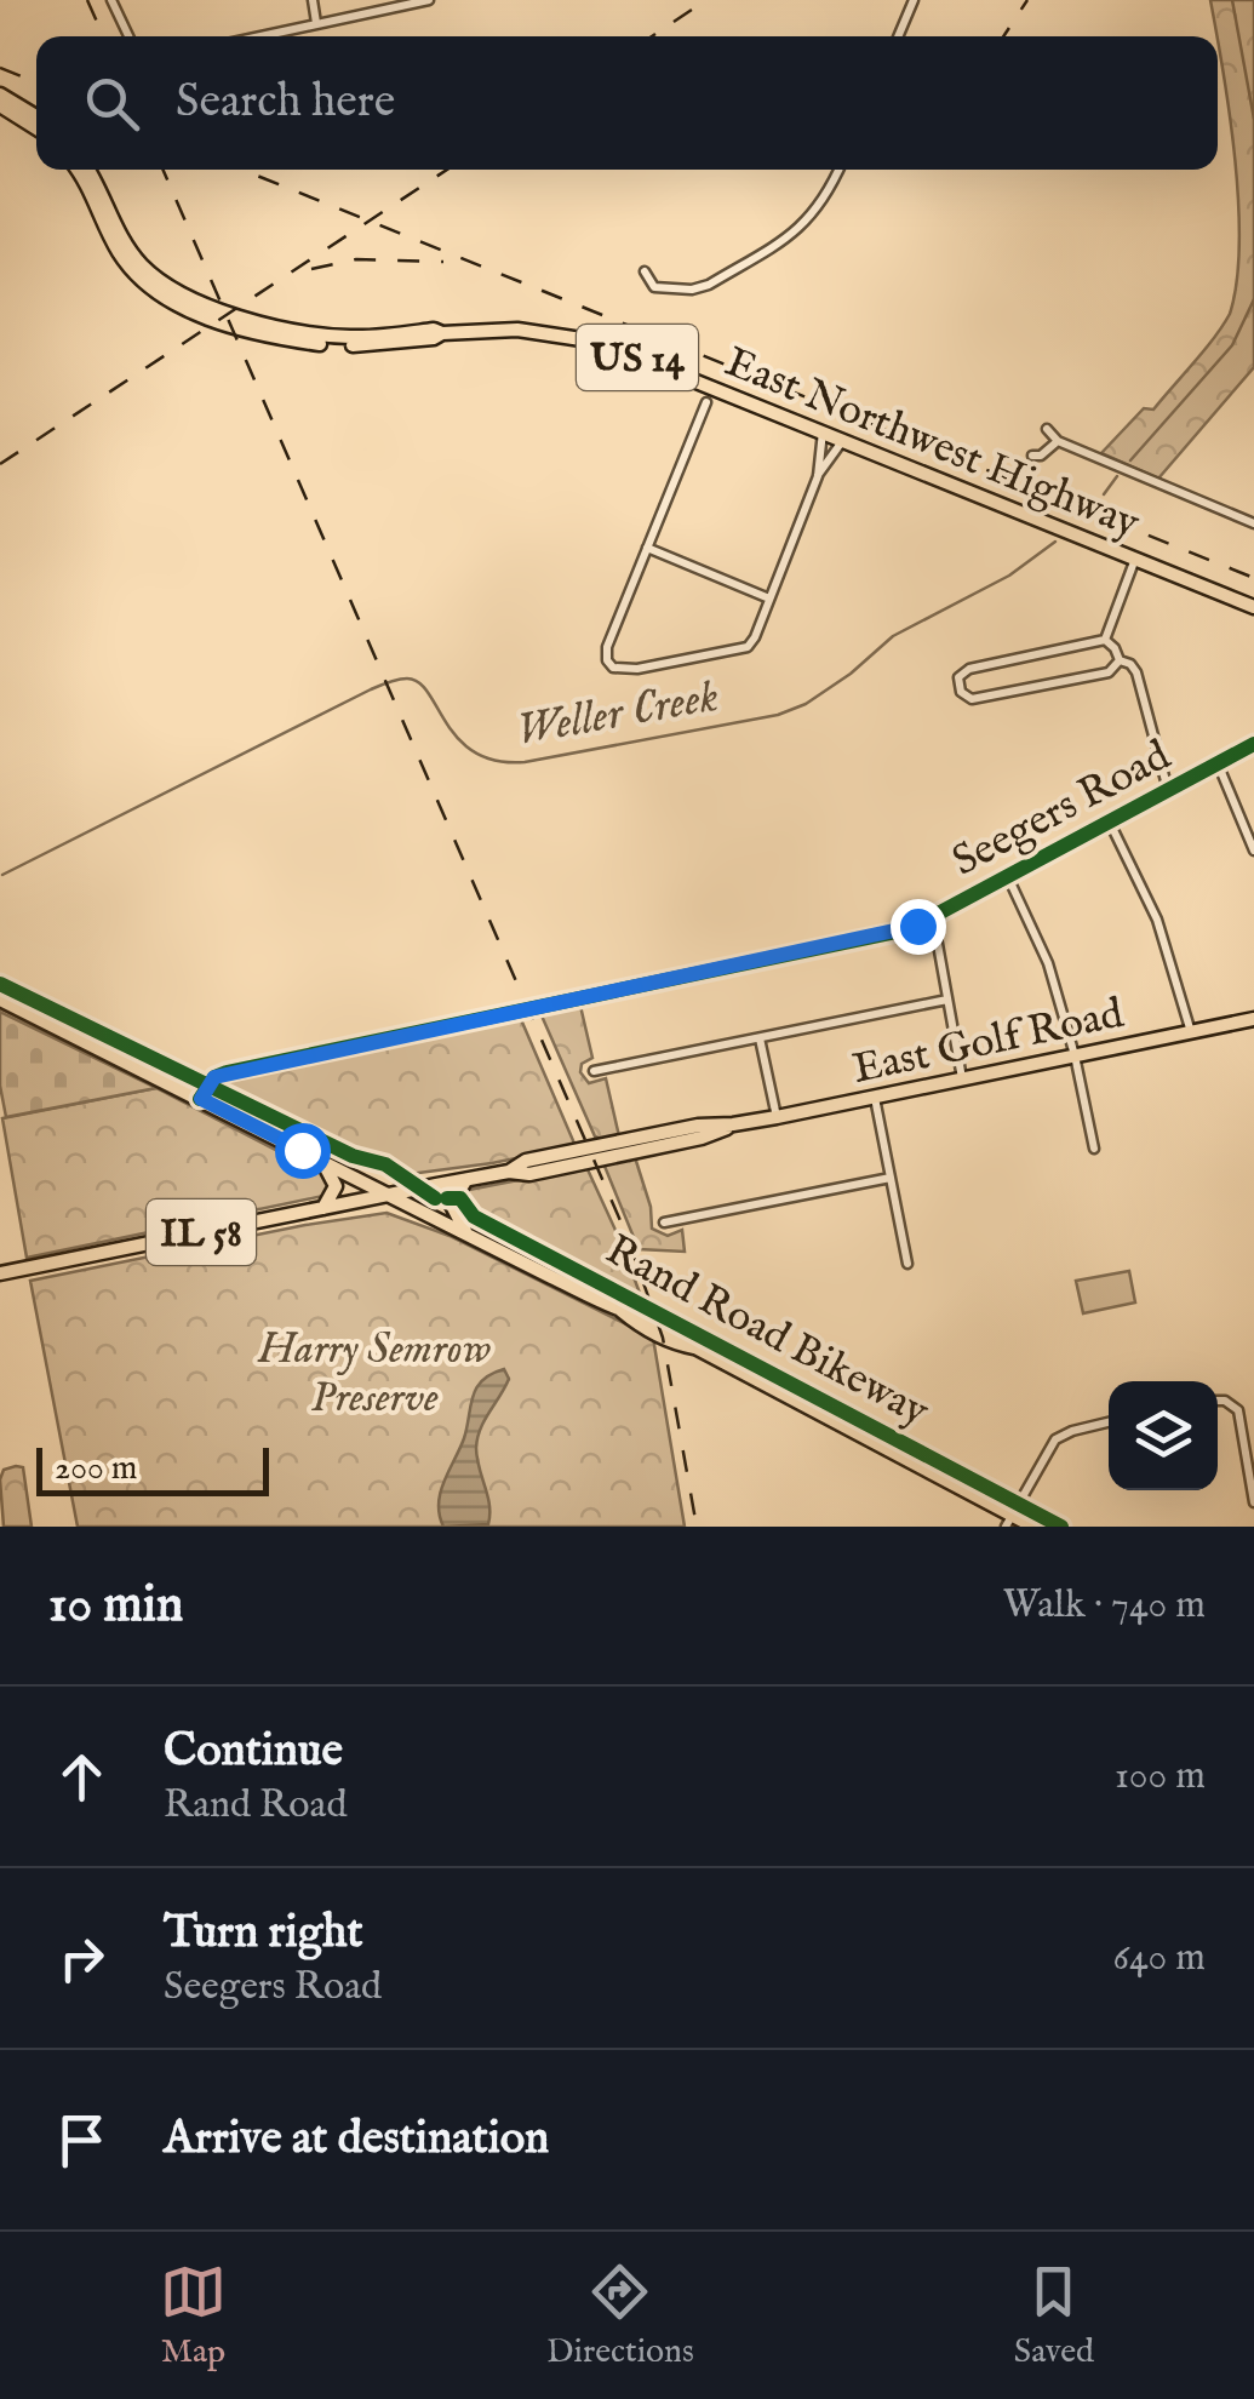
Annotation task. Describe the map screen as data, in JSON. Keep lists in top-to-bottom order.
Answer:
{
  "streets": {
    "main road": [
      "US 14",
      "East Northwest Highway",
      "East Golf Road",
      "IL 58"
    ],
    "street": ["Seegers Road"],
    "cycle path": ["Rand Road Bikeway"]
  },
  "water": ["Weller Creek"],
  "parks": ["Harry Semrow Preserve"],
  "scale_bar": "200 m",
  "page": {
    "search": "Search here",
    "scale": "200 m",
    "heading": ["10 min", "Walk · 740 m"],
    "list": [
      ["Continue", "Rand Road", "100 m"],
      ["Turn right", "Seegers Road", "640 m"],
      "Arrive at destination"
    ],
    "nav": ["Map", "Directions", "Saved"]
  }
}
